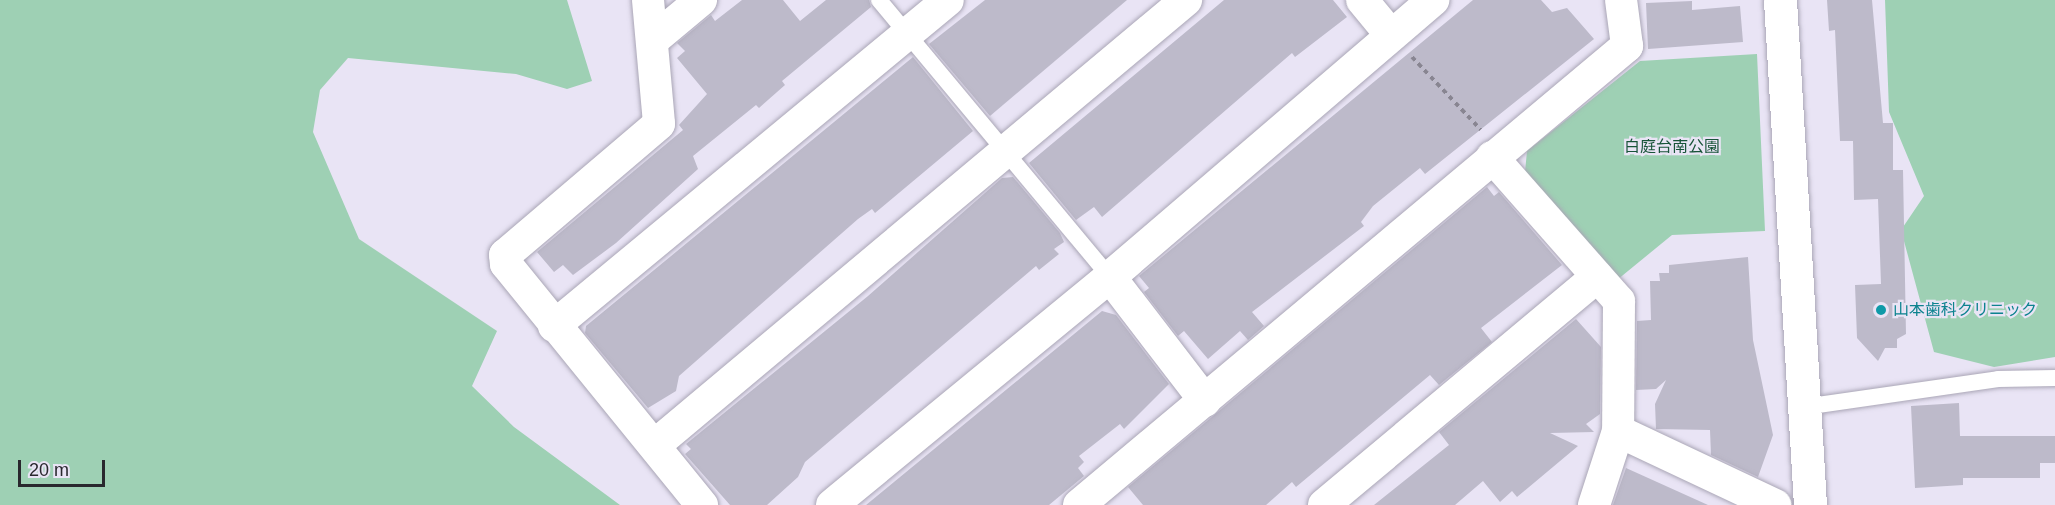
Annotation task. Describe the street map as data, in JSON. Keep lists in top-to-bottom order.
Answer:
{
  "parks": ["白庭台南公園"],
  "places": ["山本歯科クリニック"],
  "scale_bar": "20 m"
}
